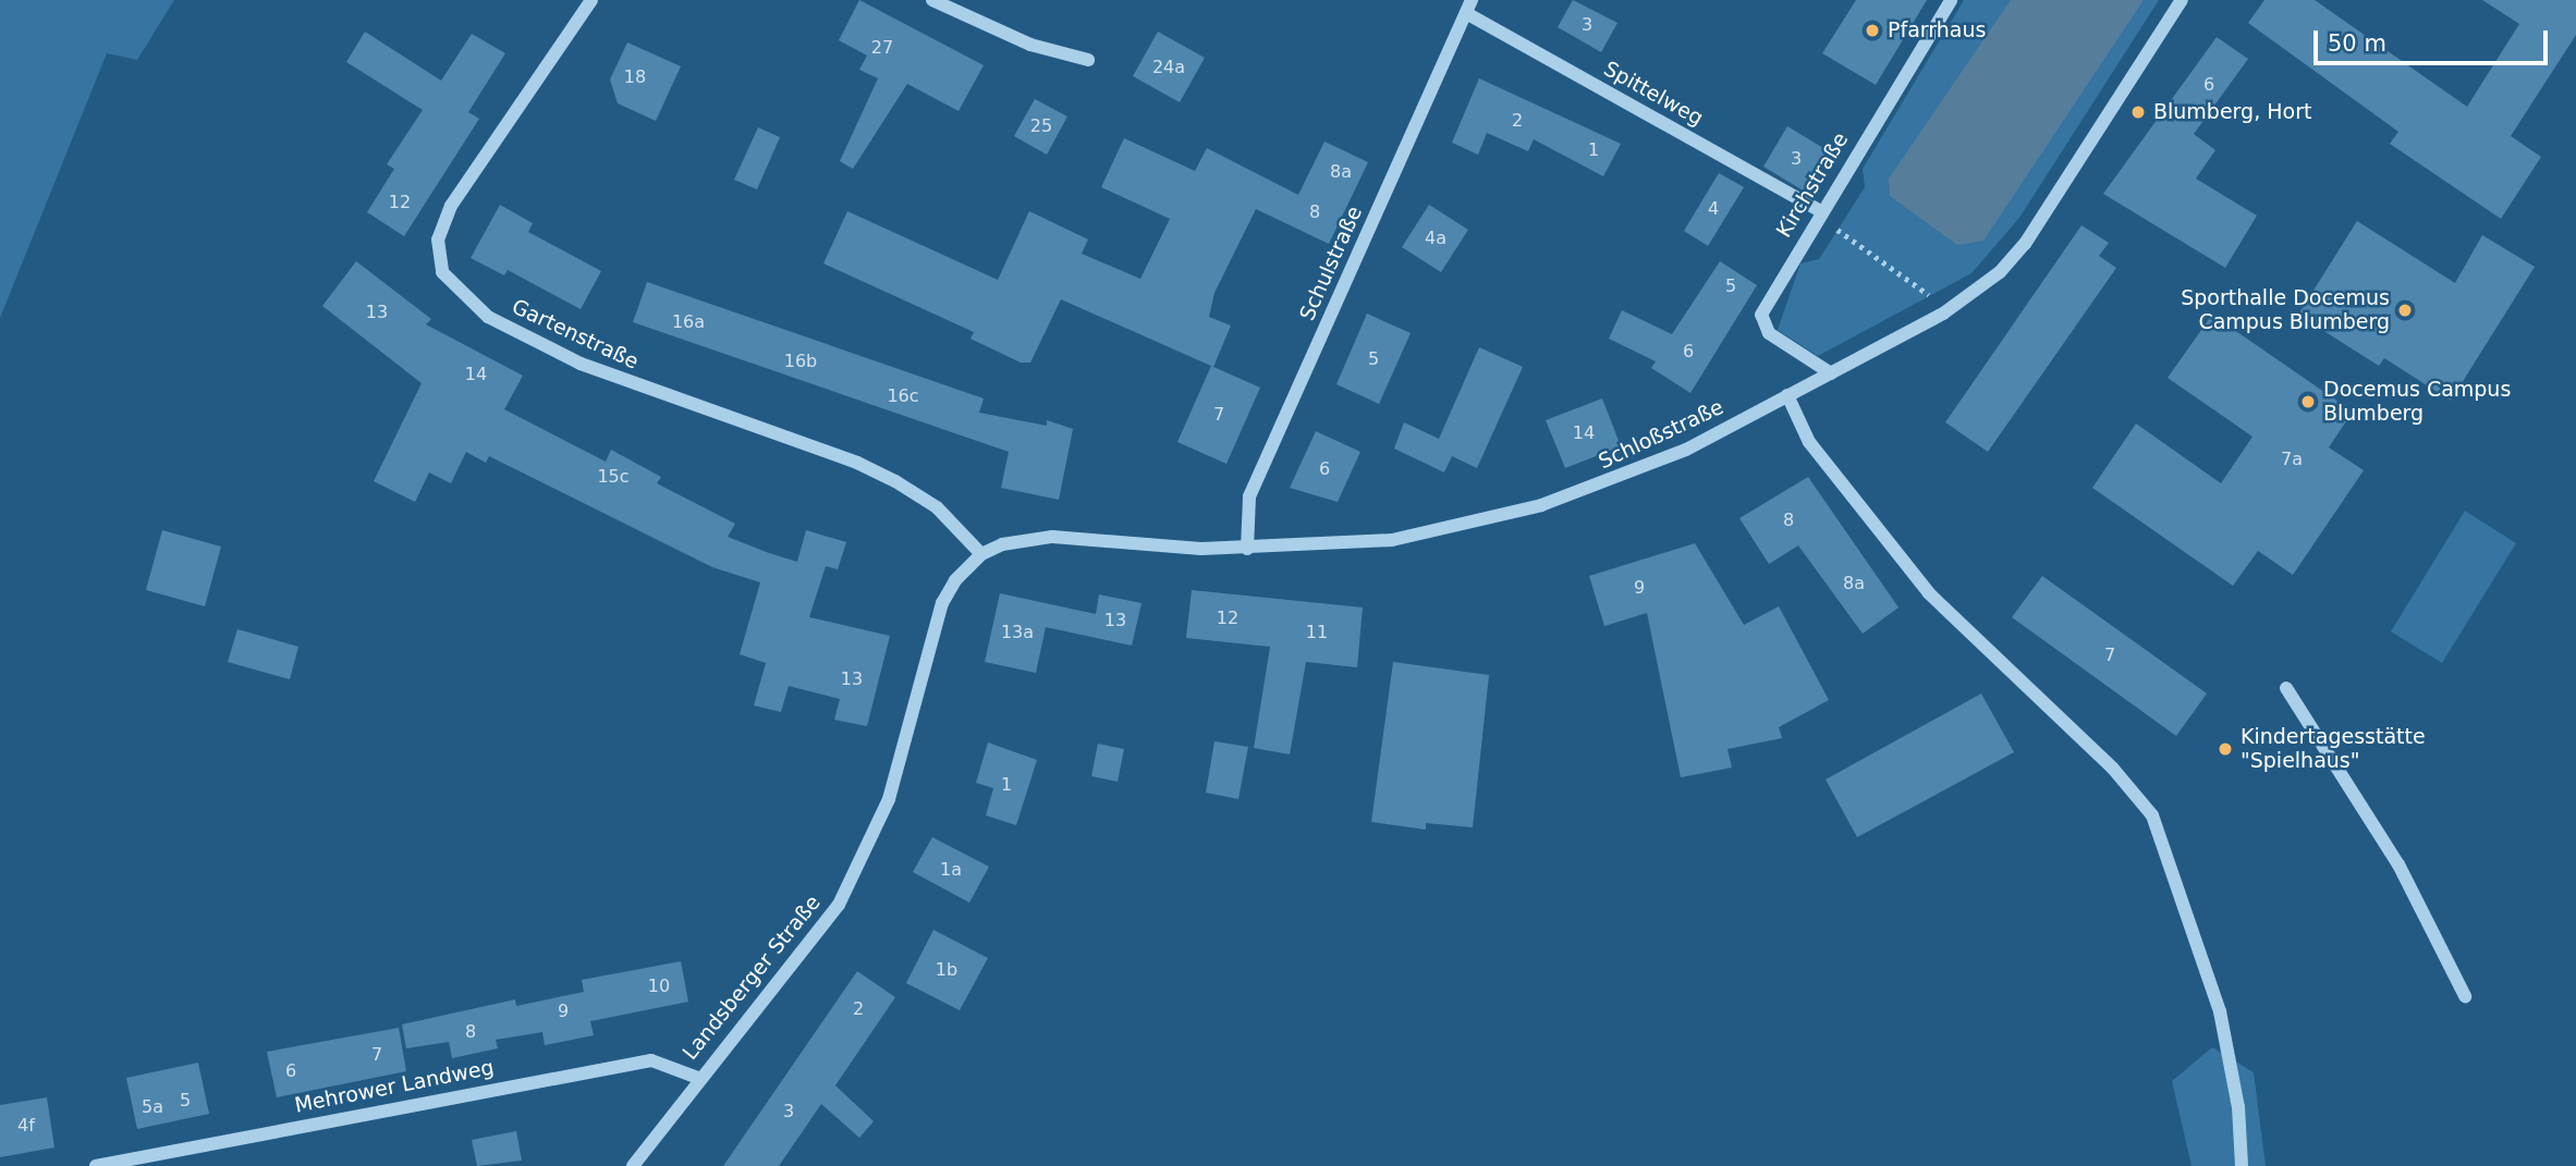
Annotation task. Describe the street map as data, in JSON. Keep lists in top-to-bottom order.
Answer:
{
  "streets": {
    "street": [
      "Spittelweg",
      "Kirchstraße",
      "Schulstraße",
      "Gartenstraße",
      "Schloßstraße",
      "Landsberger Straße",
      "Mehrower Landweg"
    ]
  },
  "crossings": [
    ["Spittelweg", "Kirchstraße"],
    ["Spittelweg", "Schulstraße"],
    ["Kirchstraße", "Schloßstraße"],
    ["Schulstraße", "Schloßstraße"],
    ["Gartenstraße", "Schloßstraße"],
    ["Gartenstraße", "Landsberger Straße"],
    ["Schloßstraße", "Landsberger Straße"],
    ["Landsberger Straße", "Mehrower Landweg"]
  ],
  "places": [
    "Pfarrhaus",
    "Blumberg, Hort",
    "Sporthalle Docemus Campus Blumberg",
    "Docemus Campus Blumberg",
    "Kindertagesstätte \"Spielhaus\""
  ],
  "house_numbers": [
    "3",
    "27",
    "24a",
    "18",
    "6",
    "2",
    "25",
    "1",
    "3",
    "8a",
    "12",
    "4",
    "8",
    "4a",
    "5",
    "13",
    "16a",
    "6",
    "5",
    "16b",
    "14",
    "16c",
    "7",
    "14",
    "7a",
    "6",
    "15c",
    "8",
    "8a",
    "9",
    "12",
    "13",
    "13a",
    "11",
    "7",
    "13",
    "1",
    "1a",
    "1b",
    "10",
    "2",
    "9",
    "8",
    "7",
    "6",
    "5",
    "5a",
    "3",
    "4f"
  ],
  "scale_bar": "50 m"
}
